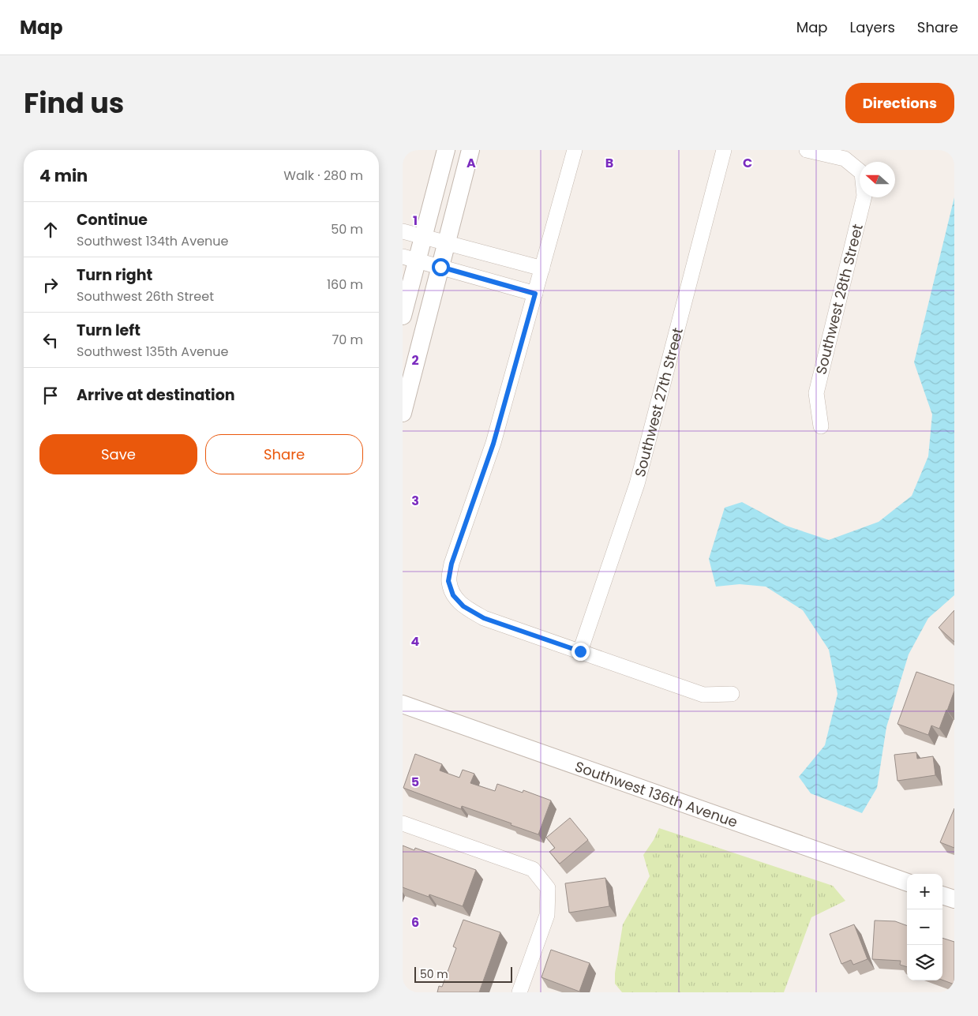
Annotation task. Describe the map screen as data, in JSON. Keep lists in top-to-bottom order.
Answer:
{
  "streets": {
    "street": ["Southwest 28th Street", "Southwest 27th Street", "Southwest 136th Avenue"]
  },
  "scale_bar": "50 m",
  "north": "left",
  "page": {
    "header": "Map",
    "nav": ["Map", "Layers", "Share"],
    "title": "Find us",
    "buttons": [
      "Directions",
      ["Save", "Share"]
    ],
    "heading": ["4 min", "Walk · 280 m"],
    "list": [
      ["Continue", "Southwest 134th Avenue", "50 m"],
      ["Turn right", "Southwest 26th Street", "160 m"],
      ["Turn left", "Southwest 135th Avenue", "70 m"],
      "Arrive at destination"
    ],
    "map_buttons": ["+", "−"],
    "scale": "50 m"
  },
  "grid": {
    "columns": ["A", "B", "C"],
    "rows": [
      "1",
      "2",
      "3",
      "4",
      "5",
      "6"
    ]
  }
}
